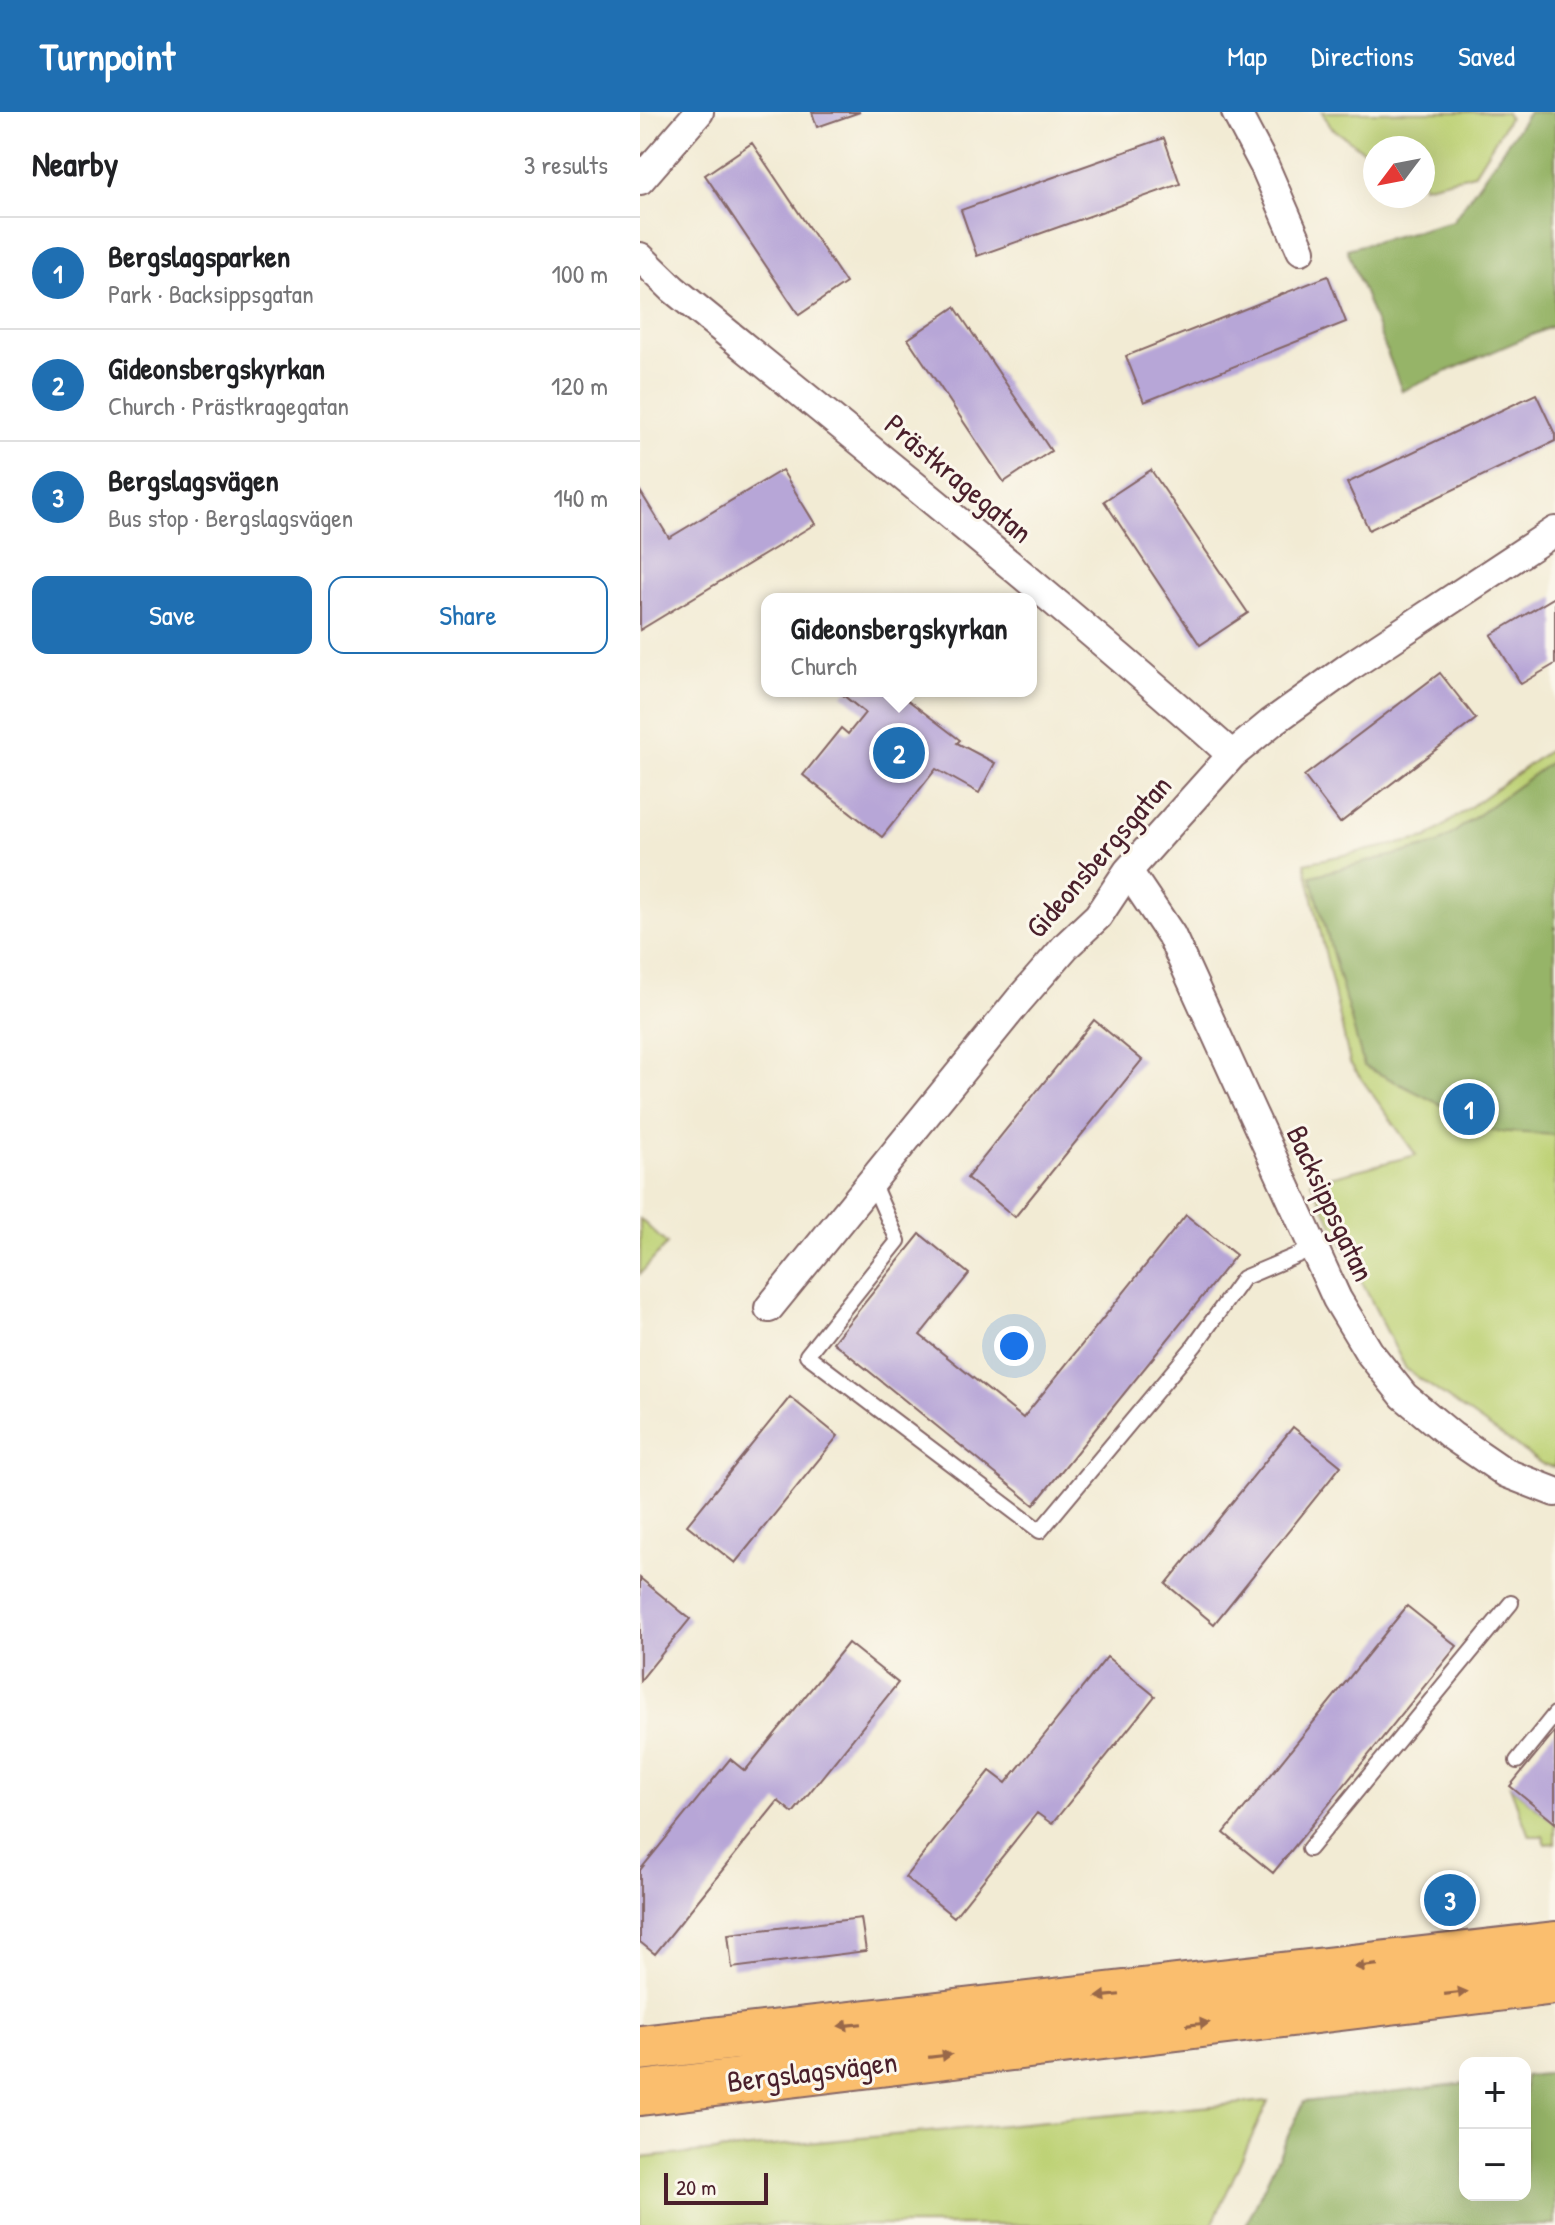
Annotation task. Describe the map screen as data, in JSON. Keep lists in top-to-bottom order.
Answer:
{
  "streets": {
    "highway": ["Bergslagsvägen"],
    "street": ["Prästkragegatan", "Gideonsbergsgatan", "Backsippsgatan"]
  },
  "crossings": [
    ["Prästkragegatan", "Gideonsbergsgatan"],
    ["Gideonsbergsgatan", "Backsippsgatan"]
  ],
  "scale_bar": "20 m",
  "north": "bottom left",
  "page": {
    "header": "Turnpoint",
    "nav": ["Map", "Directions", "Saved"],
    "heading": ["Nearby", "3 results"],
    "list": [
      {
        "mark": "1",
        "name": "Bergslagsparken",
        "note": "Park · Backsippsgatan",
        "value": "100 m"
      },
      {
        "mark": "2",
        "name": "Gideonsbergskyrkan",
        "note": "Church · Prästkragegatan",
        "value": "120 m"
      },
      {
        "mark": "3",
        "name": "Bergslagsvägen",
        "note": "Bus stop · Bergslagsvägen",
        "value": "140 m"
      }
    ],
    "buttons": ["Save", "Share"],
    "popup": ["Gideonsbergskyrkan", "Church"],
    "pins": ["2", "1", "3"],
    "map_buttons": ["+", "−"],
    "scale": "20 m"
  }
}
